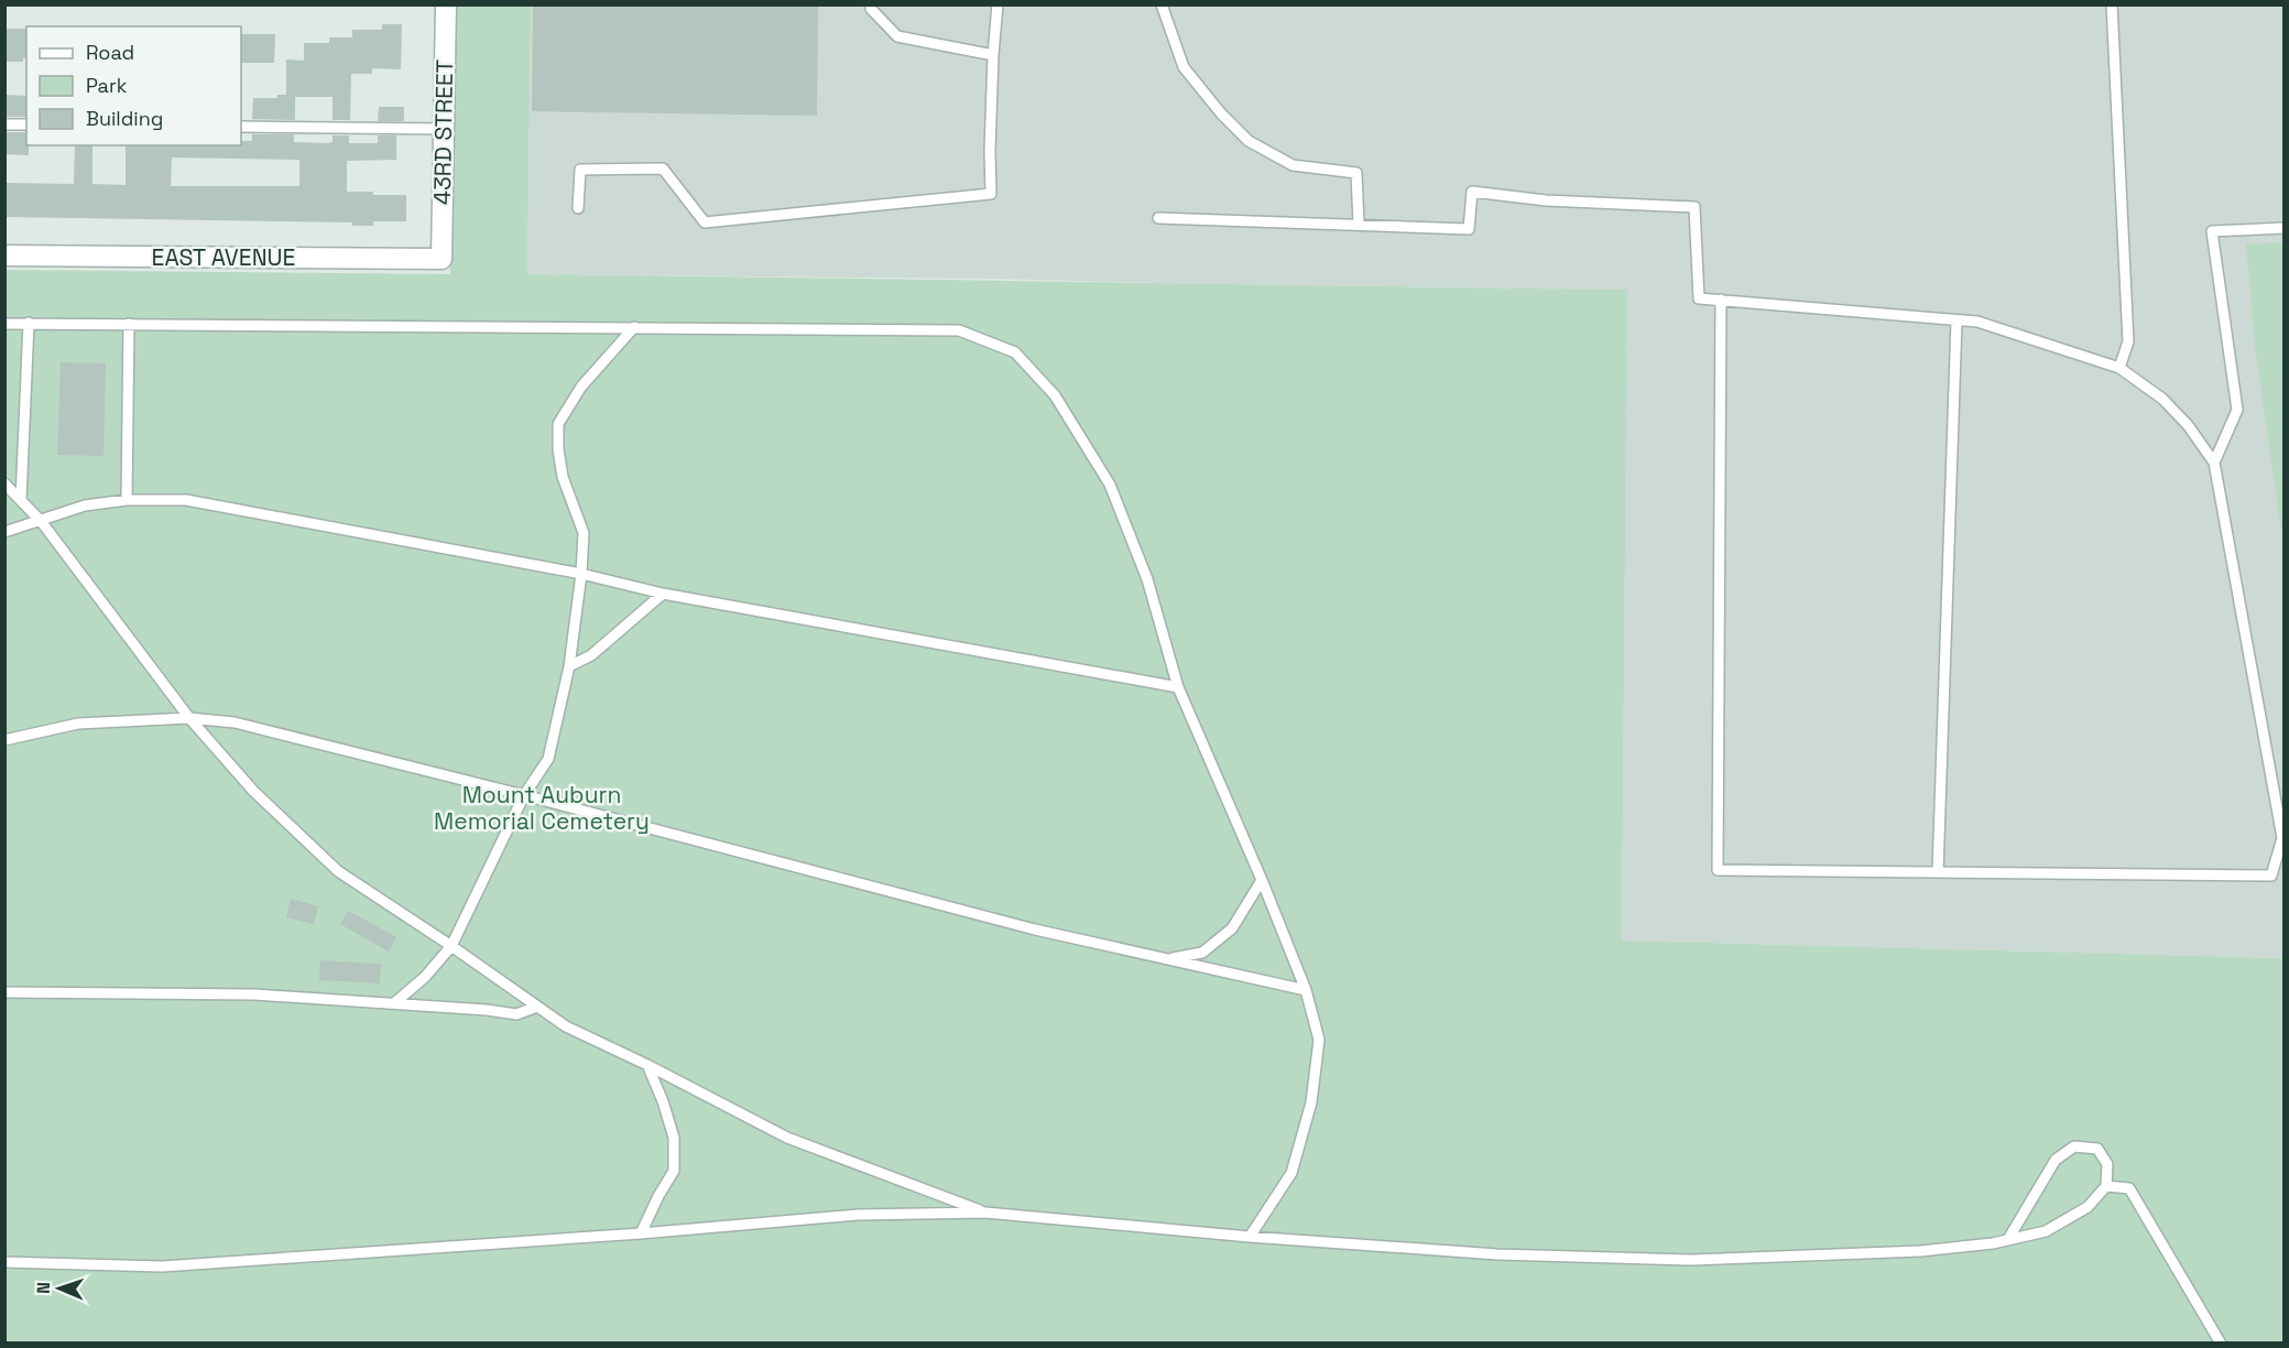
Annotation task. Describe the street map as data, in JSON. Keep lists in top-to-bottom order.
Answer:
{
  "streets": {
    "street": ["43RD STREET", "EAST AVENUE"]
  },
  "crossings": [
    ["43RD STREET", "EAST AVENUE"]
  ],
  "parks": ["Mount Auburn Memorial Cemetery"],
  "legend": ["Road", "Park", "Building"],
  "north": "left"
}
